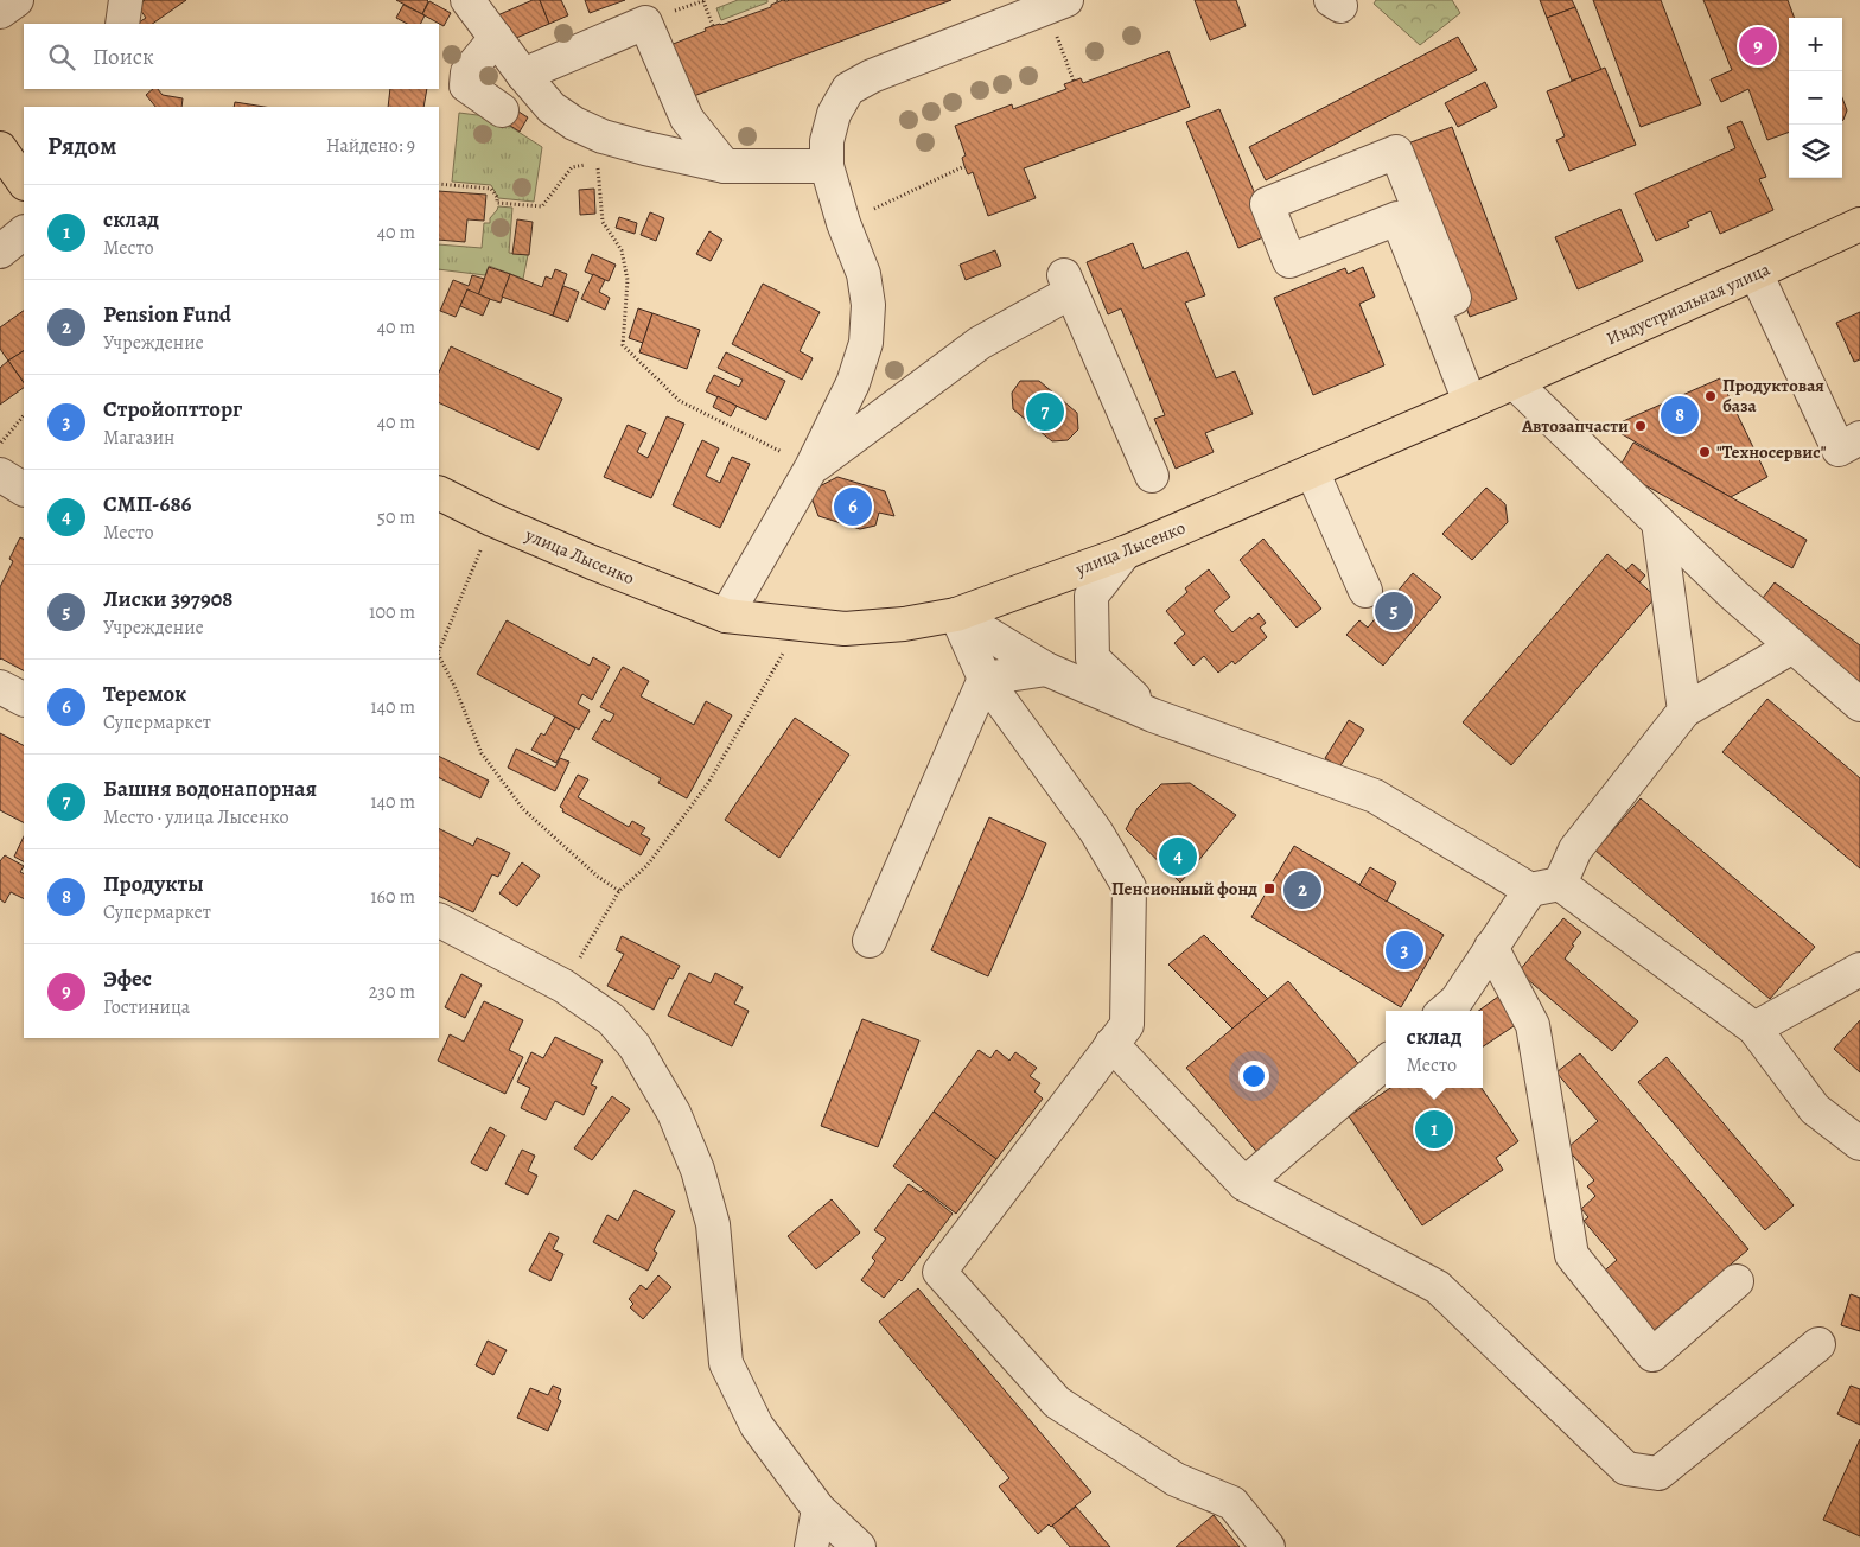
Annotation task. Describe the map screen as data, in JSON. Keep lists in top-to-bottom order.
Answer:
{
  "streets": {
    "main road": ["Индустриальная улица", "улица Лысенко"]
  },
  "crossings": [
    ["Индустриальная улица", "улица Лысенко"]
  ],
  "places": {
    "other": ["Продуктовая база", "Автозапчасти", "\"Техносервис\""],
    "transit": ["Пенсионный фонд"]
  },
  "page": {
    "map_buttons": ["+", "−"],
    "search": "Поиск",
    "pins": [
      "9",
      "7",
      "8",
      "6",
      "5",
      "4",
      "2",
      "3",
      "1"
    ],
    "heading": ["Рядом", "Найдено: 9"],
    "list": [
      {
        "mark": "1",
        "name": "склад",
        "note": "Место",
        "value": "40 m"
      },
      {
        "mark": "2",
        "name": "Pension Fund",
        "note": "Учреждение",
        "value": "40 m"
      },
      {
        "mark": "3",
        "name": "Стройоптторг",
        "note": "Магазин",
        "value": "40 m"
      },
      {
        "mark": "4",
        "name": "СМП-686",
        "note": "Место",
        "value": "50 m"
      },
      {
        "mark": "5",
        "name": "Лиски 397908",
        "note": "Учреждение",
        "value": "100 m"
      },
      {
        "mark": "6",
        "name": "Теремок",
        "note": "Супермаркет",
        "value": "140 m"
      },
      {
        "mark": "7",
        "name": "Башня водонапорная",
        "note": "Место · улица Лысенко",
        "value": "140 m"
      },
      {
        "mark": "8",
        "name": "Продукты",
        "note": "Супермаркет",
        "value": "160 m"
      },
      {
        "mark": "9",
        "name": "Эфес",
        "note": "Гостиница",
        "value": "230 m"
      }
    ],
    "popup": ["склад", "Место"]
  }
}
